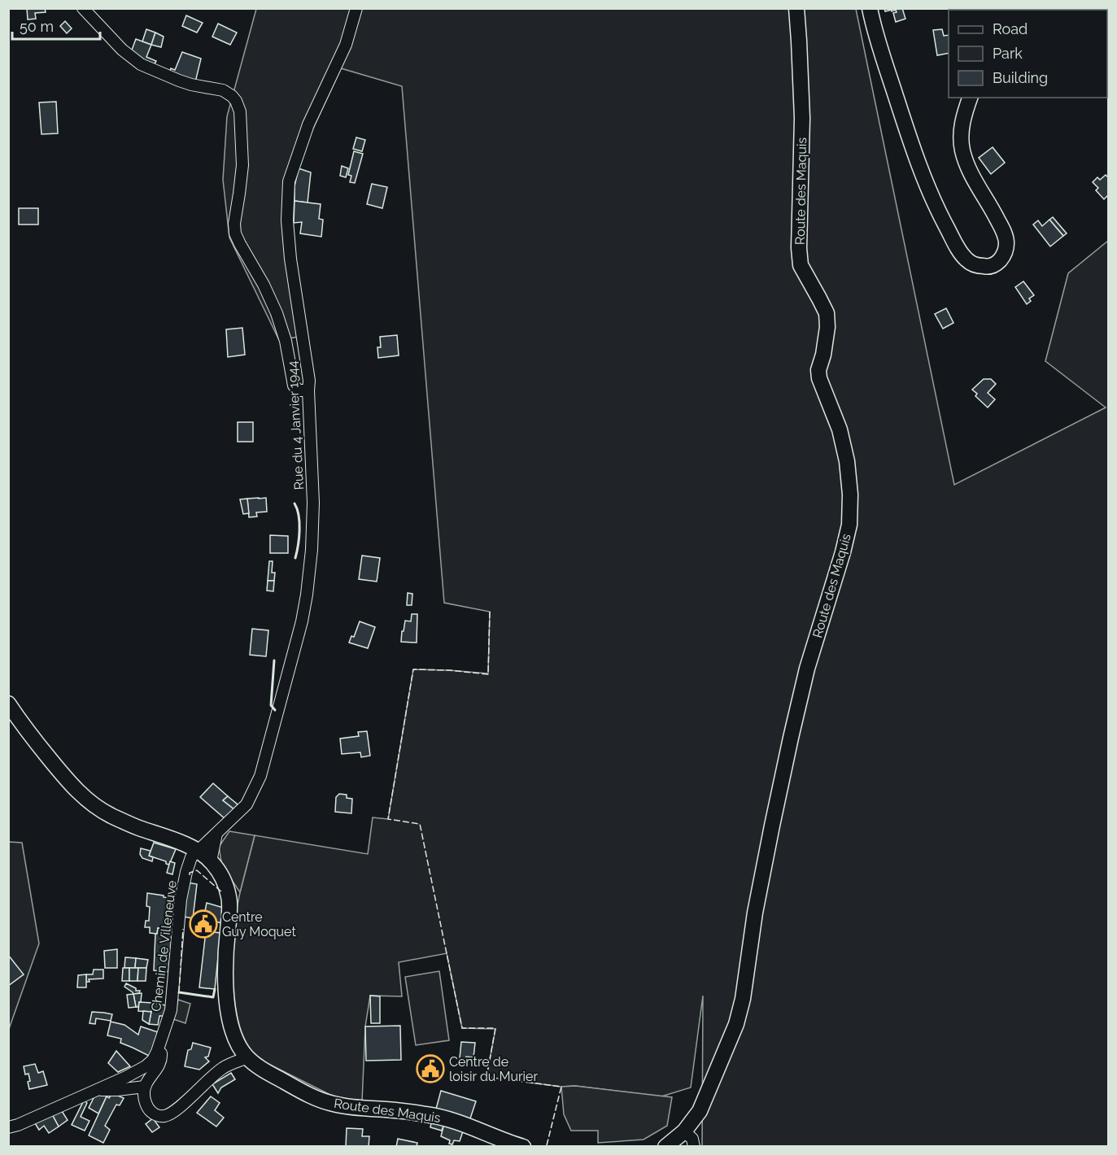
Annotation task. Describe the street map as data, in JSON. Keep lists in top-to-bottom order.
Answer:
{
  "streets": {
    "street": ["Route des Maquis", "Rue du 4 Janvier 1944", "Chemin de Villeneuve"]
  },
  "crossings": [
    ["Route des Maquis", "Rue du 4 Janvier 1944"],
    ["Route des Maquis", "Chemin de Villeneuve"],
    ["Rue du 4 Janvier 1944", "Chemin de Villeneuve"]
  ],
  "places": {
    "public building": ["Centre Guy Moquet", "Centre de loisir du Murier"]
  },
  "legend": ["Road", "Park", "Building"],
  "scale_bar": "50 m"
}
